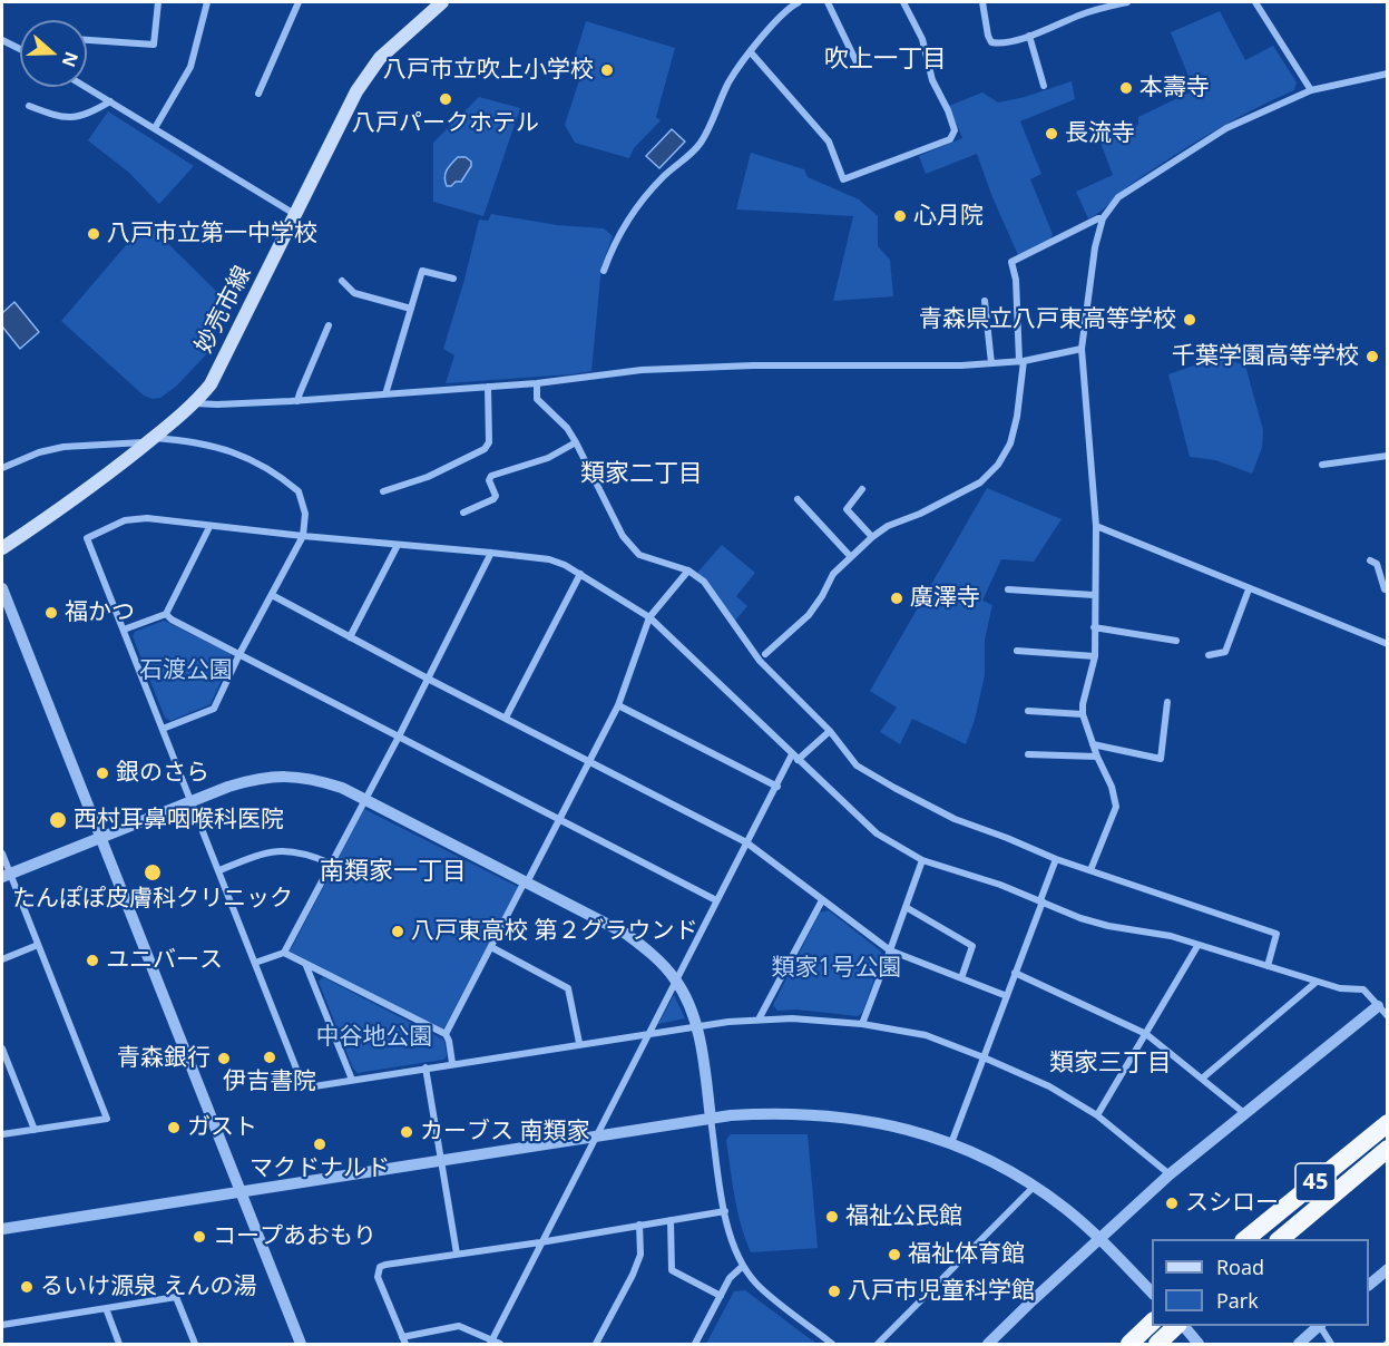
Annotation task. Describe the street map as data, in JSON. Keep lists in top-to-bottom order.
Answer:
{
  "streets": {
    "highway": ["45"],
    "main road": ["妙売市線"]
  },
  "districts": [
    "吹上一丁目",
    "類家二丁目",
    "南類家一丁目",
    "類家三丁目"
  ],
  "parks": ["石渡公園", "類家1号公園", "中谷地公園"],
  "places": [
    "八戸市立吹上小学校",
    "本壽寺",
    "八戸パークホテル",
    "長流寺",
    "心月院",
    "八戸市立第一中学校",
    "青森県立八戸東高等学校",
    "千葉学園高等学校",
    "廣澤寺",
    "福かつ",
    "銀のさら",
    "西村耳鼻咽喉科医院",
    "たんぽぽ皮膚科クリニック",
    "八戸東高校 第２グラウンド",
    "ユニバース",
    "伊吉書院",
    "青森銀行",
    "ガスト",
    "カーブス 南類家",
    "マクドナルド",
    "スシロー",
    "福祉公民館",
    "コープあおもり",
    "福祉体育館",
    "るいけ源泉 えんの湯",
    "八戸市児童科学館"
  ],
  "legend": ["Road", "Park"],
  "north": "right"
}
